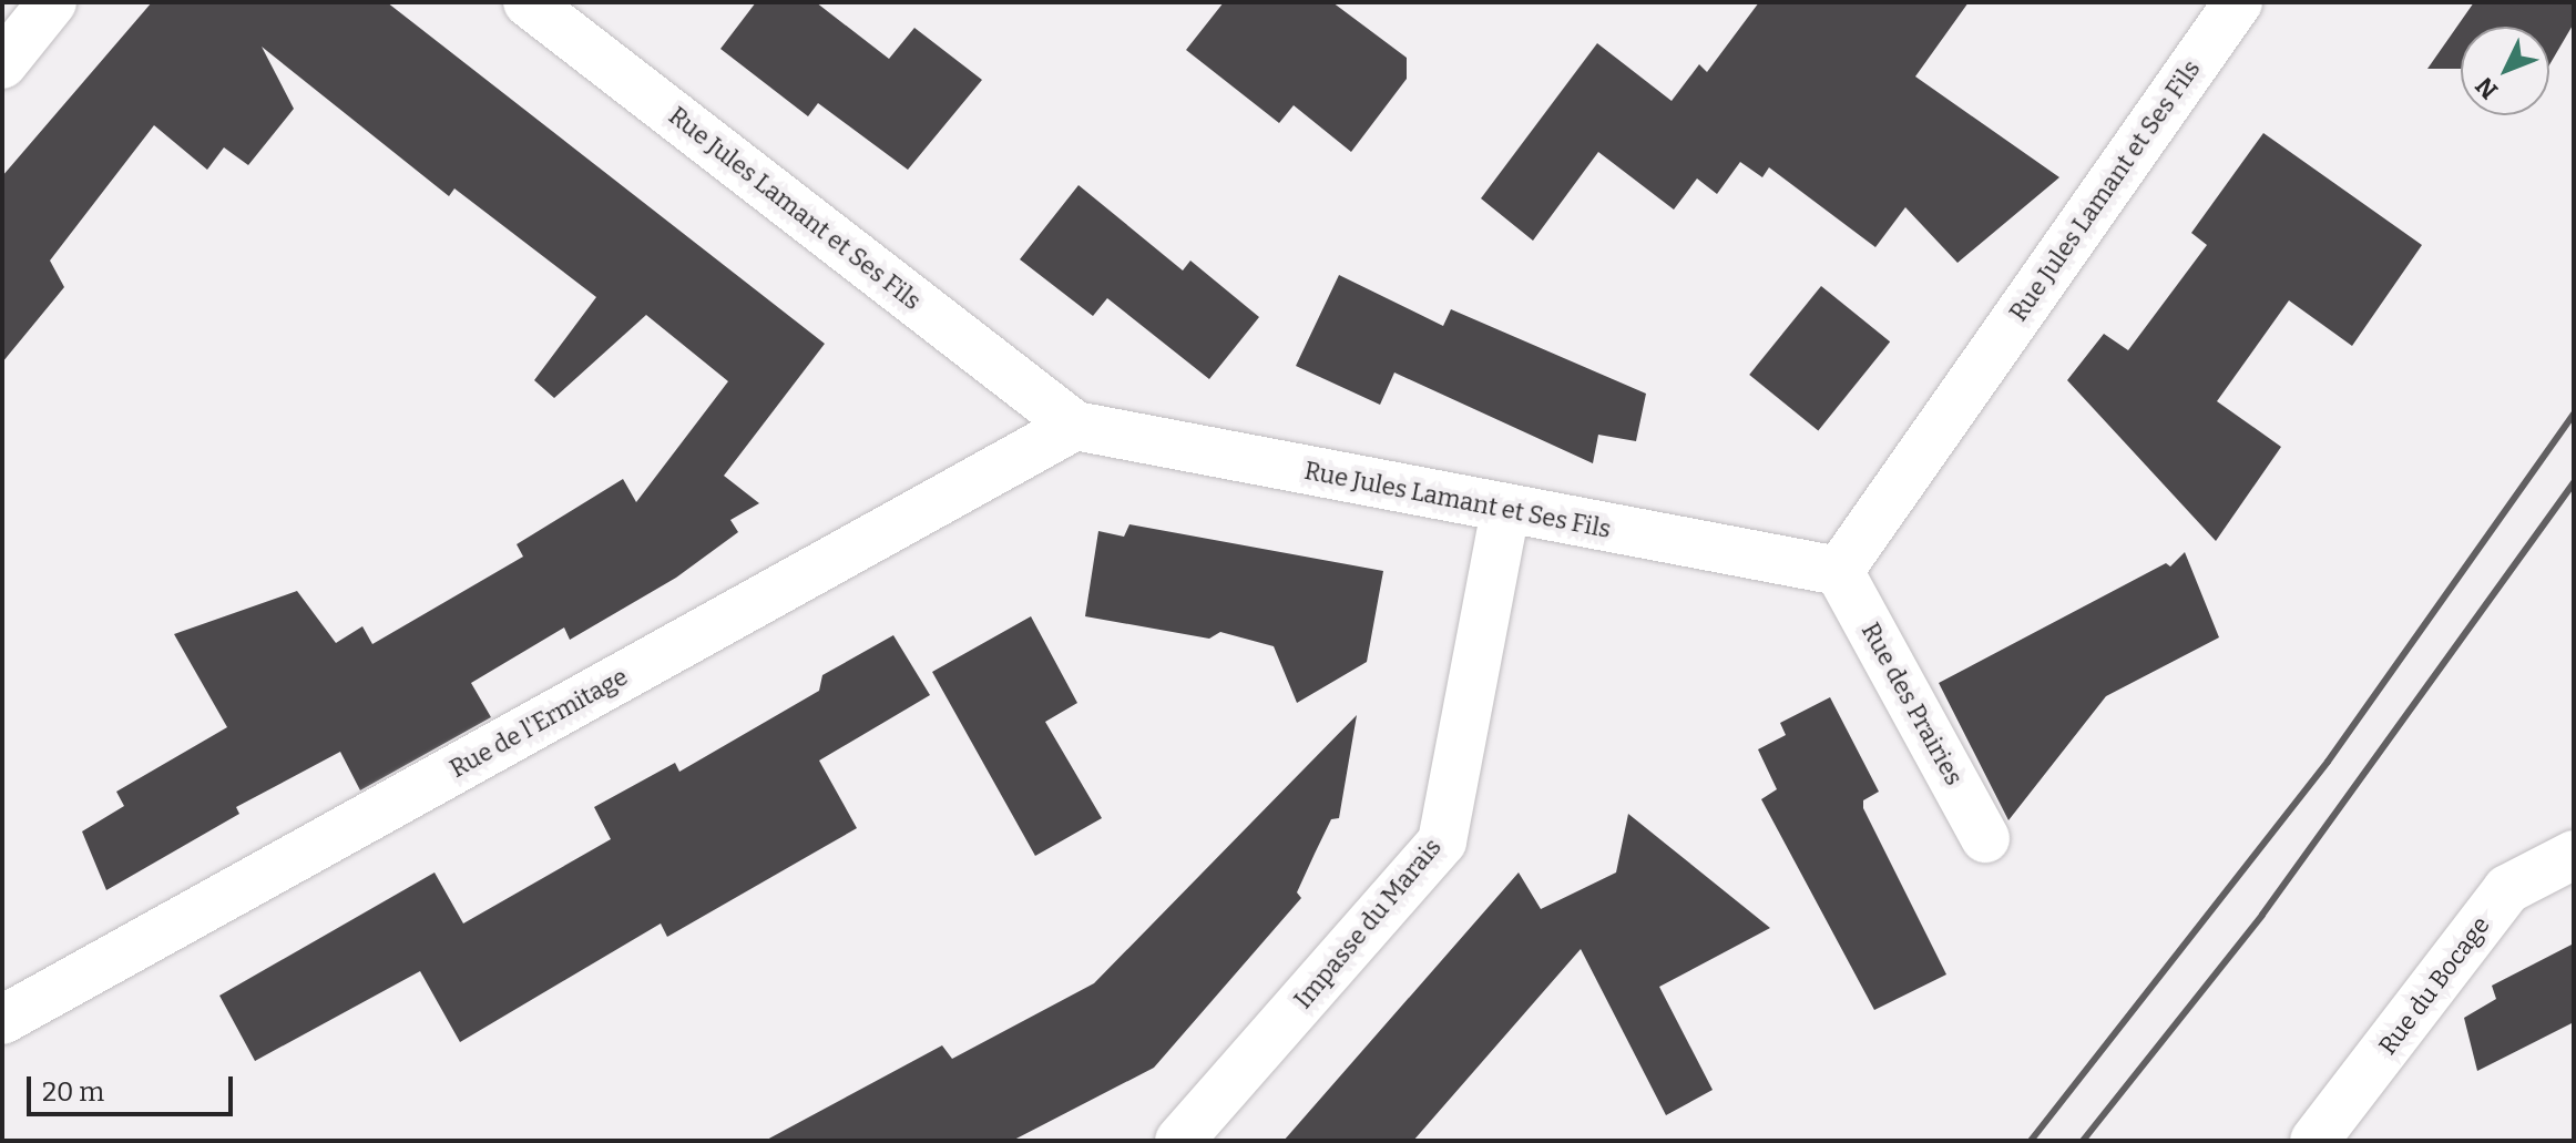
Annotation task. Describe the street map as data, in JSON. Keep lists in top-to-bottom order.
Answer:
{
  "streets": {
    "street": [
      "Rue Jules Lamant et Ses Fils",
      "Rue des Prairies",
      "Rue de l'Ermitage",
      "Impasse du Marais",
      "Rue du Bocage"
    ]
  },
  "crossings": [
    ["Rue Jules Lamant et Ses Fils", "Rue des Prairies"],
    ["Rue Jules Lamant et Ses Fils", "Rue de l'Ermitage"],
    ["Rue Jules Lamant et Ses Fils", "Impasse du Marais"]
  ],
  "scale_bar": "20 m",
  "north": "bottom left"
}
